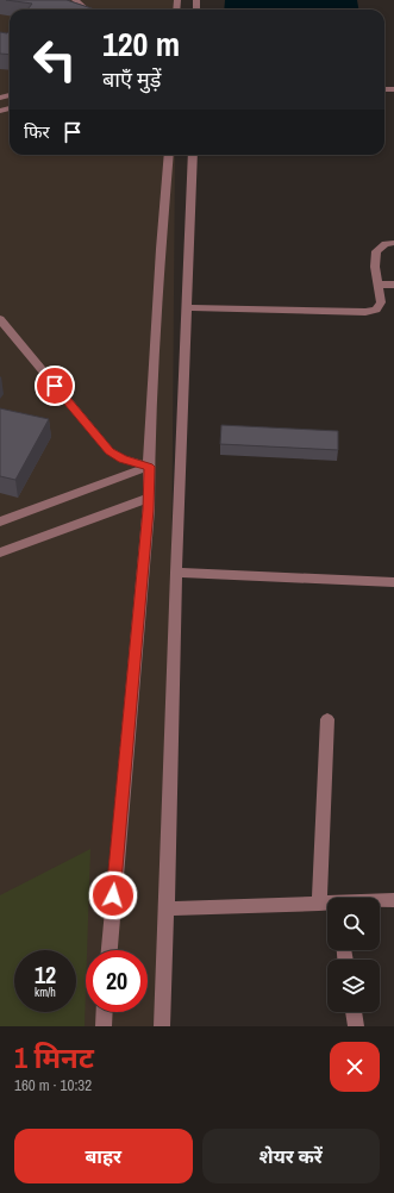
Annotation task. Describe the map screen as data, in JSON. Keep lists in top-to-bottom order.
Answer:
{
  "page": {
    "turn": ["120 m", "बाएँ मुड़ें"],
    "then": "फिर",
    "speed": "12 km/h",
    "limit": "20",
    "heading": ["1 मिनट", "160 m · 10:32"],
    "buttons": ["बाहर", "शेयर करें"]
  }
}
